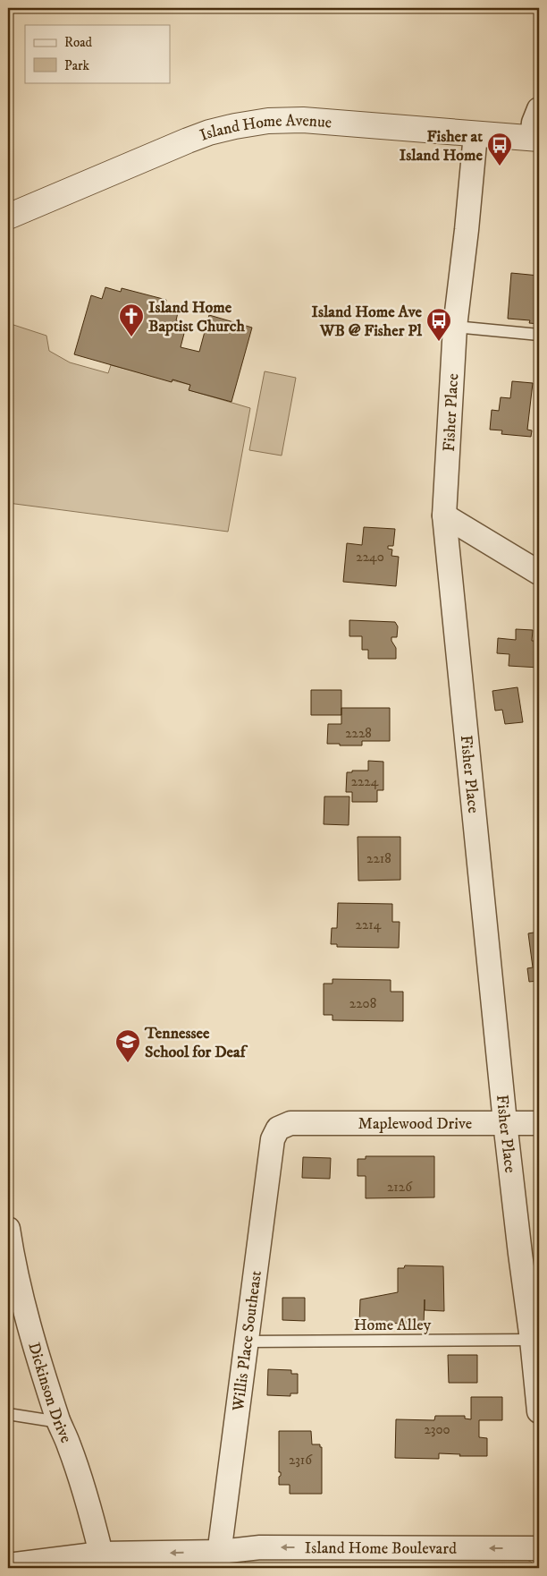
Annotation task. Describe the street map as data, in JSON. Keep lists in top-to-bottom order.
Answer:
{
  "streets": {
    "street": [
      "Island Home Avenue",
      "Fisher Place",
      "Maplewood Drive",
      "Willis Place Southeast",
      "Dickinson Drive",
      "Island Home Boulevard"
    ],
    "lane": ["Home Alley"]
  },
  "crossings": [
    ["Island Home Avenue", "Fisher Place"],
    ["Fisher Place", "Maplewood Drive"],
    ["Fisher Place", "Home Alley"],
    ["Maplewood Drive", "Willis Place Southeast"],
    ["Home Alley", "Willis Place Southeast"],
    ["Willis Place Southeast", "Island Home Boulevard"],
    ["Dickinson Drive", "Island Home Boulevard"]
  ],
  "one_way": ["Island Home Boulevard"],
  "places": {
    "bus stop": ["Fisher at Island Home", "Island Home Ave WB @ Fisher Pl"],
    "church": ["Island Home Baptist Church"],
    "school or university": ["Tennessee School for Deaf"]
  },
  "house_numbers": [
    "2240",
    "2228",
    "2224",
    "2218",
    "2214",
    "2208",
    "2126",
    "2300",
    "2316"
  ],
  "legend": ["Road", "Park"]
}
